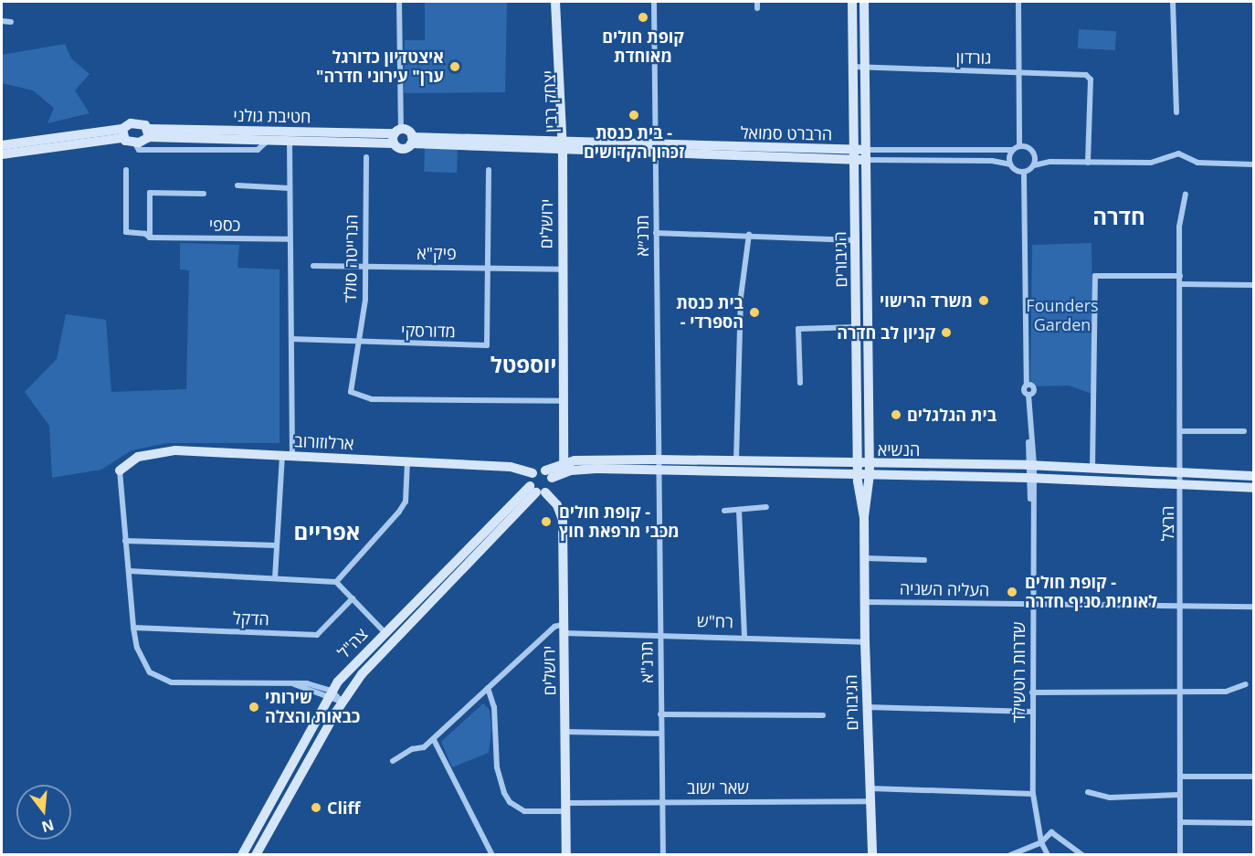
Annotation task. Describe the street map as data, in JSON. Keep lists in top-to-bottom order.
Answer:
{
  "streets": {
    "street": [
      "גורדון",
      "יצחק רבין",
      "חטיבת גולני",
      "הרברט סמואל",
      "ירושלים",
      "כספי",
      "תרנ״א",
      "פיק\"א",
      "הנרייטה סולד",
      "הגיבורים",
      "מדורסקי",
      "ארלוזורוב",
      "הנשיא",
      "הרצל",
      "העליה השניה",
      "הדקל",
      "רח\"ש",
      "צה\"ל",
      "תרנ\"א",
      "שדרות רוטשילד",
      "שאר ישוב"
    ]
  },
  "crossings": [
    ["גורדון", "הגיבורים"],
    ["יצחק רבין", "הרברט סמואל"],
    ["יצחק רבין", "ירושלים"],
    ["הרברט סמואל", "ירושלים"],
    ["הרברט סמואל", "תרנ״א"],
    ["הרברט סמואל", "הגיבורים"],
    ["הרברט סמואל", "שדרות רוטשילד"],
    ["ירושלים", "פיק\"א"],
    ["ירושלים", "הנרייטה סולד"],
    ["ירושלים", "הנשיא"],
    ["ירושלים", "רח\"ש"],
    ["ירושלים", "צה\"ל"],
    ["ירושלים", "שאר ישוב"],
    ["תרנ״א", "הנשיא"],
    ["תרנ״א", "תרנ\"א"],
    ["פיק\"א", "הנרייטה סולד"],
    ["פיק\"א", "מדורסקי"],
    ["הנרייטה סולד", "מדורסקי"],
    ["הגיבורים", "הנשיא"],
    ["הגיבורים", "העליה השניה"],
    ["הגיבורים", "רח\"ש"],
    ["הגיבורים", "שאר ישוב"],
    ["הנשיא", "הרצל"],
    ["הנשיא", "תרנ\"א"],
    ["הנשיא", "שדרות רוטשילד"],
    ["הרצל", "העליה השניה"],
    ["העליה השניה", "שדרות רוטשילד"],
    ["רח\"ש", "תרנ\"א"],
    ["תרנ\"א", "שאר ישוב"]
  ],
  "districts": ["חדרה", "יוספטל", "אפריים"],
  "parks": ["Founders Garden"],
  "places": [
    "קופת חולים מאוחדת",
    "איצטדיון כדורגל \"ערן\" עירוני חדרה",
    "בית כנסת - זכרון הקדושים",
    "משרד הרישוי",
    "בית כנסת - הספרדי",
    "קניון לב חדרה",
    "בית הגלגלים",
    "קופת חולים - מכבי מרפאת חוץ",
    "קופת חולים - לאומית סניף חדרה",
    "שירותי כבאות והצלה",
    "Cliff"
  ],
  "north": "bottom"
}
